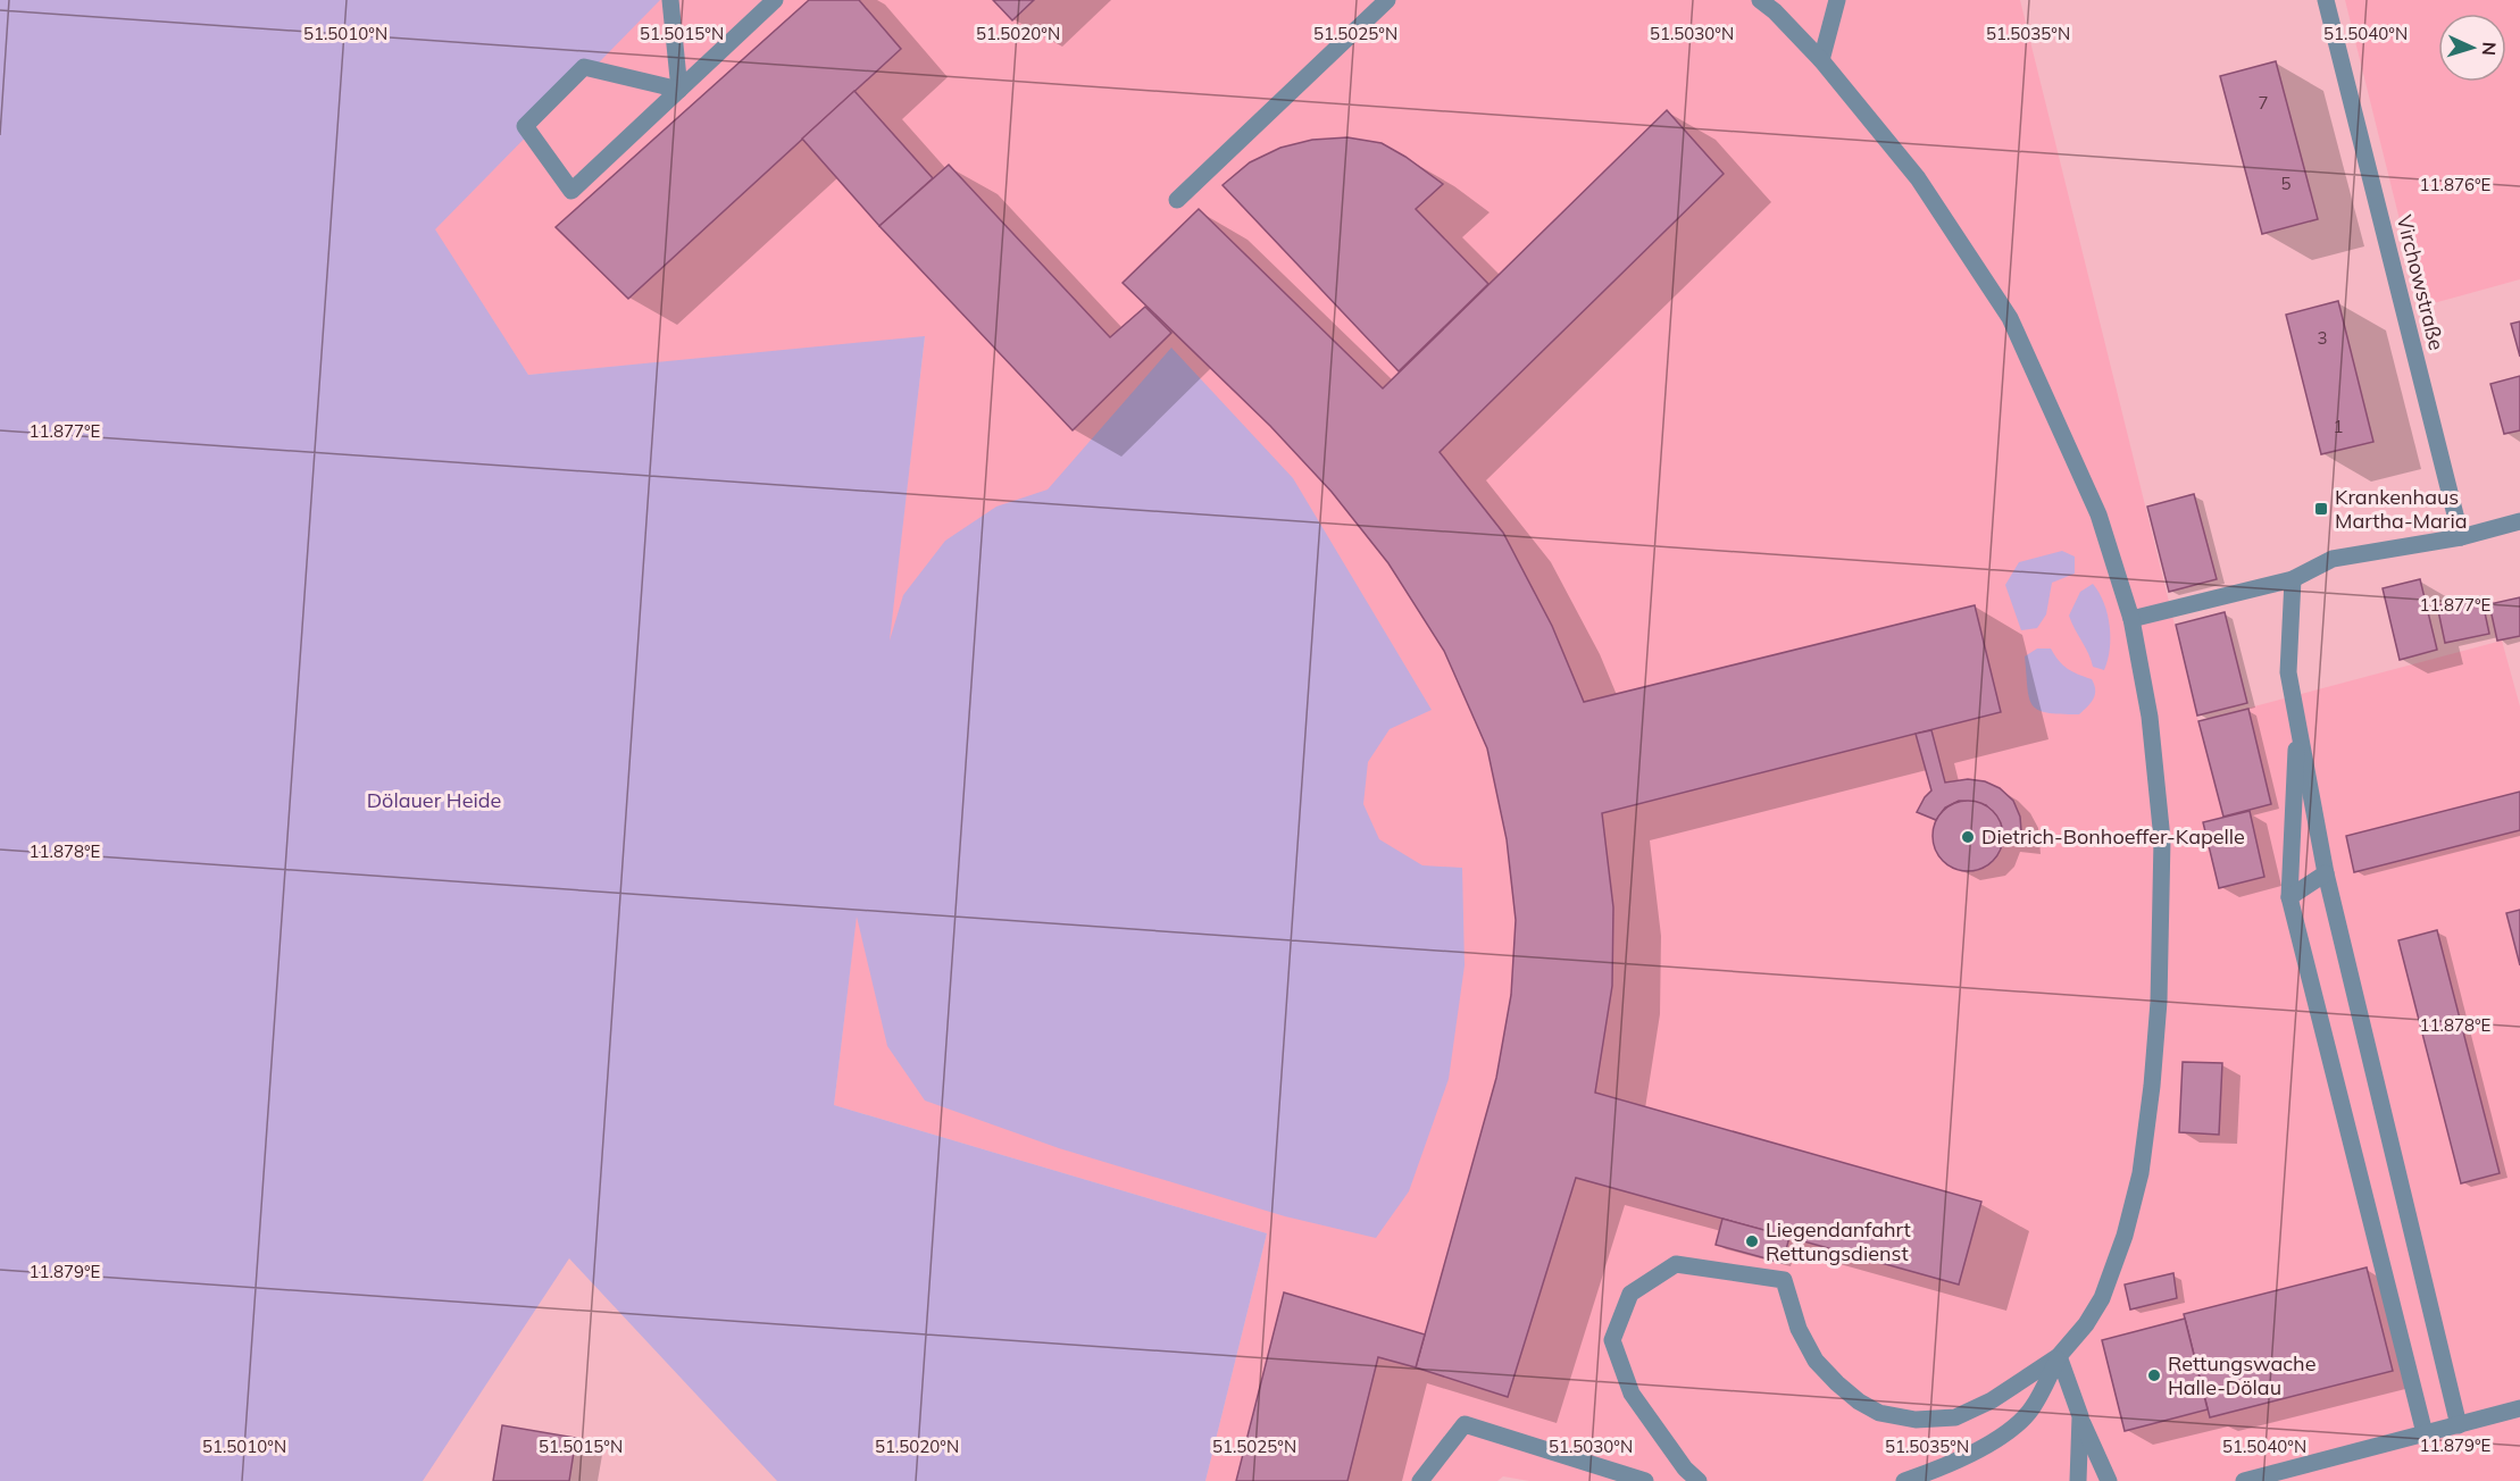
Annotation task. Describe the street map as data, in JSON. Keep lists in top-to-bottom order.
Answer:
{
  "streets": {
    "street": ["Virchowstraße"]
  },
  "parks": ["Dölauer Heide"],
  "places": {
    "transit": ["Krankenhaus Martha-Maria"],
    "other": ["Dietrich-Bonhoeffer-Kapelle", "Liegendanfahrt Rettungsdienst", "Rettungswache Halle-Dölau"]
  },
  "house_numbers": [
    "7",
    "5",
    "3",
    "1"
  ],
  "north": "right",
  "coordinates": [
    "51.5010°N",
    "51.5015°N",
    "51.5020°N",
    "51.5025°N",
    "51.5030°N",
    "51.5035°N",
    "51.5040°N",
    "11.876°E",
    "11.877°E",
    "11.878°E",
    "11.879°E"
  ]
}
